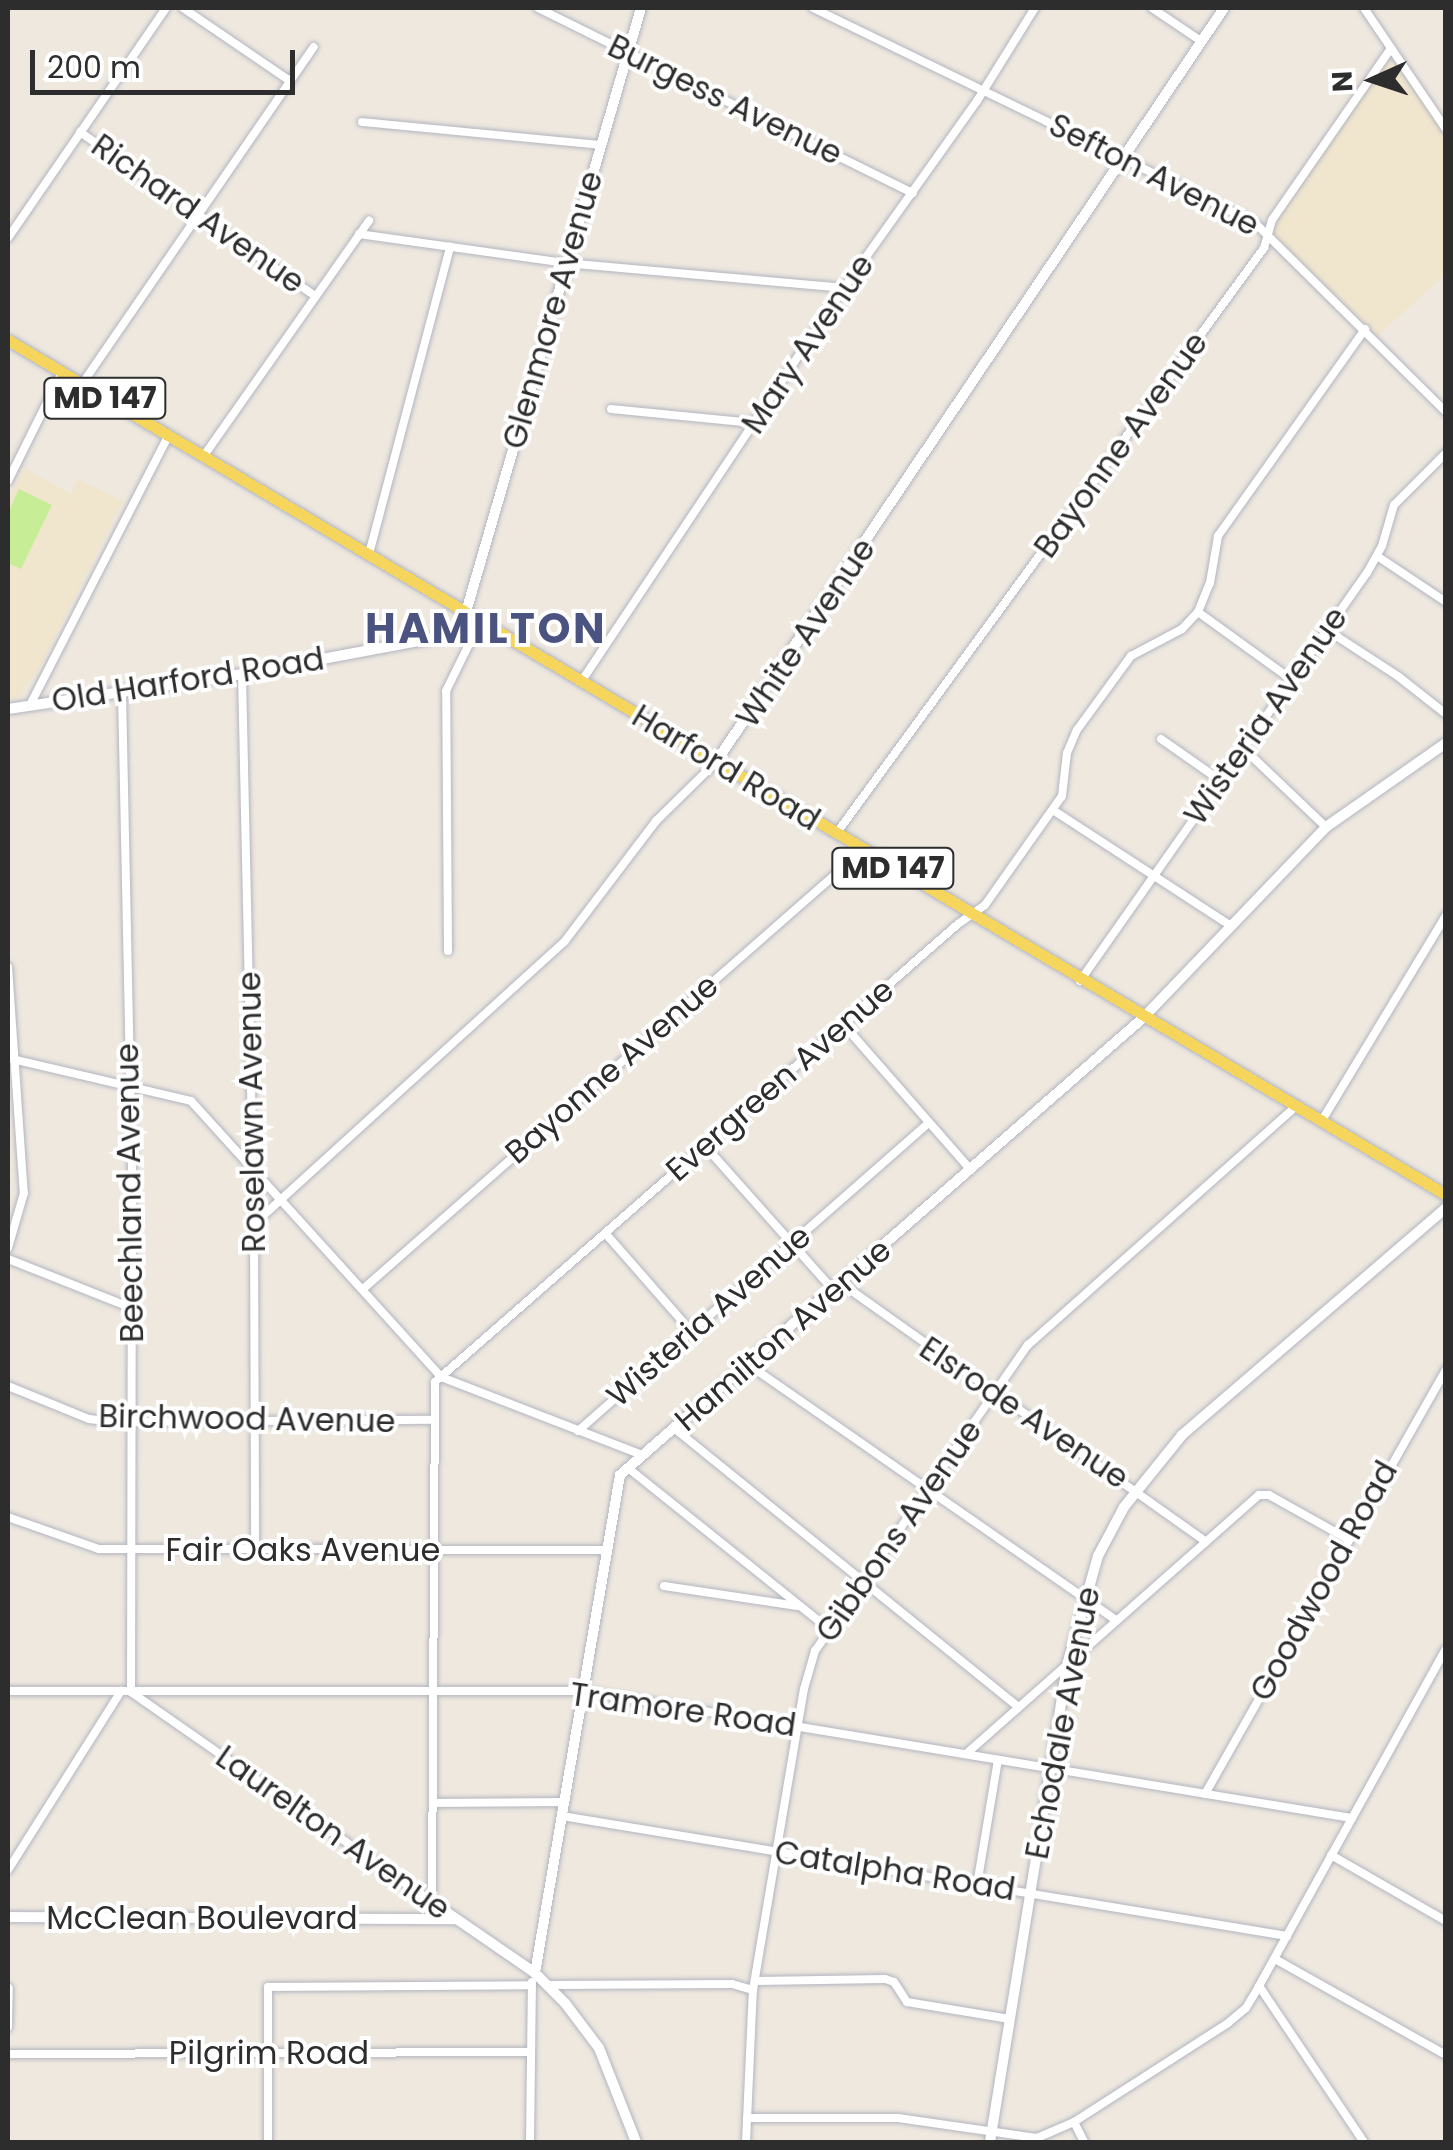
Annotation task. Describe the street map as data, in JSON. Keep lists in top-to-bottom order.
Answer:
{
  "streets": {
    "main road": ["MD 147", "Harford Road"],
    "street": [
      "Burgess Avenue",
      "Sefton Avenue",
      "Richard Avenue",
      "Glenmore Avenue",
      "Mary Avenue",
      "Bayonne Avenue",
      "White Avenue",
      "Old Harford Road",
      "Wisteria Avenue",
      "Evergreen Avenue",
      "Roselawn Avenue",
      "Beechland Avenue",
      "Hamilton Avenue",
      "Elsrode Avenue",
      "Birchwood Avenue",
      "Gibbons Avenue",
      "Fair Oaks Avenue",
      "Goodwood Road",
      "Tramore Road",
      "Echodale Avenue",
      "Laurelton Avenue",
      "Catalpha Road",
      "McClean Boulevard",
      "Pilgrim Road"
    ]
  },
  "crossings": [
    ["Burgess Avenue", "Glenmore Avenue"],
    ["Burgess Avenue", "Mary Avenue"],
    ["Sefton Avenue", "Mary Avenue"],
    ["Sefton Avenue", "Bayonne Avenue"],
    ["Sefton Avenue", "White Avenue"],
    ["Glenmore Avenue", "Harford Road"],
    ["Mary Avenue", "Harford Road"],
    ["Bayonne Avenue", "Harford Road"],
    ["White Avenue", "Harford Road"],
    ["White Avenue", "Roselawn Avenue"],
    ["Old Harford Road", "Harford Road"],
    ["Old Harford Road", "Roselawn Avenue"],
    ["Old Harford Road", "Beechland Avenue"],
    ["Wisteria Avenue", "Harford Road"],
    ["Wisteria Avenue", "Elsrode Avenue"],
    ["Harford Road", "Evergreen Avenue"],
    ["Harford Road", "Hamilton Avenue"],
    ["Harford Road", "Gibbons Avenue"],
    ["Evergreen Avenue", "Elsrode Avenue"],
    ["Roselawn Avenue", "Birchwood Avenue"],
    ["Roselawn Avenue", "Fair Oaks Avenue"],
    ["Beechland Avenue", "Birchwood Avenue"],
    ["Beechland Avenue", "Fair Oaks Avenue"],
    ["Beechland Avenue", "Tramore Road"],
    ["Beechland Avenue", "Laurelton Avenue"],
    ["Hamilton Avenue", "Elsrode Avenue"],
    ["Hamilton Avenue", "Fair Oaks Avenue"],
    ["Hamilton Avenue", "Tramore Road"],
    ["Hamilton Avenue", "Laurelton Avenue"],
    ["Hamilton Avenue", "Catalpha Road"],
    ["Hamilton Avenue", "Pilgrim Road"],
    ["Elsrode Avenue", "Gibbons Avenue"],
    ["Elsrode Avenue", "Echodale Avenue"],
    ["Gibbons Avenue", "Tramore Road"],
    ["Gibbons Avenue", "Catalpha Road"],
    ["Goodwood Road", "Tramore Road"],
    ["Tramore Road", "Echodale Avenue"],
    ["Tramore Road", "Laurelton Avenue"],
    ["Echodale Avenue", "Catalpha Road"],
    ["Laurelton Avenue", "McClean Boulevard"]
  ],
  "districts": ["HAMILTON"],
  "scale_bar": "200 m",
  "north": "left"
}
